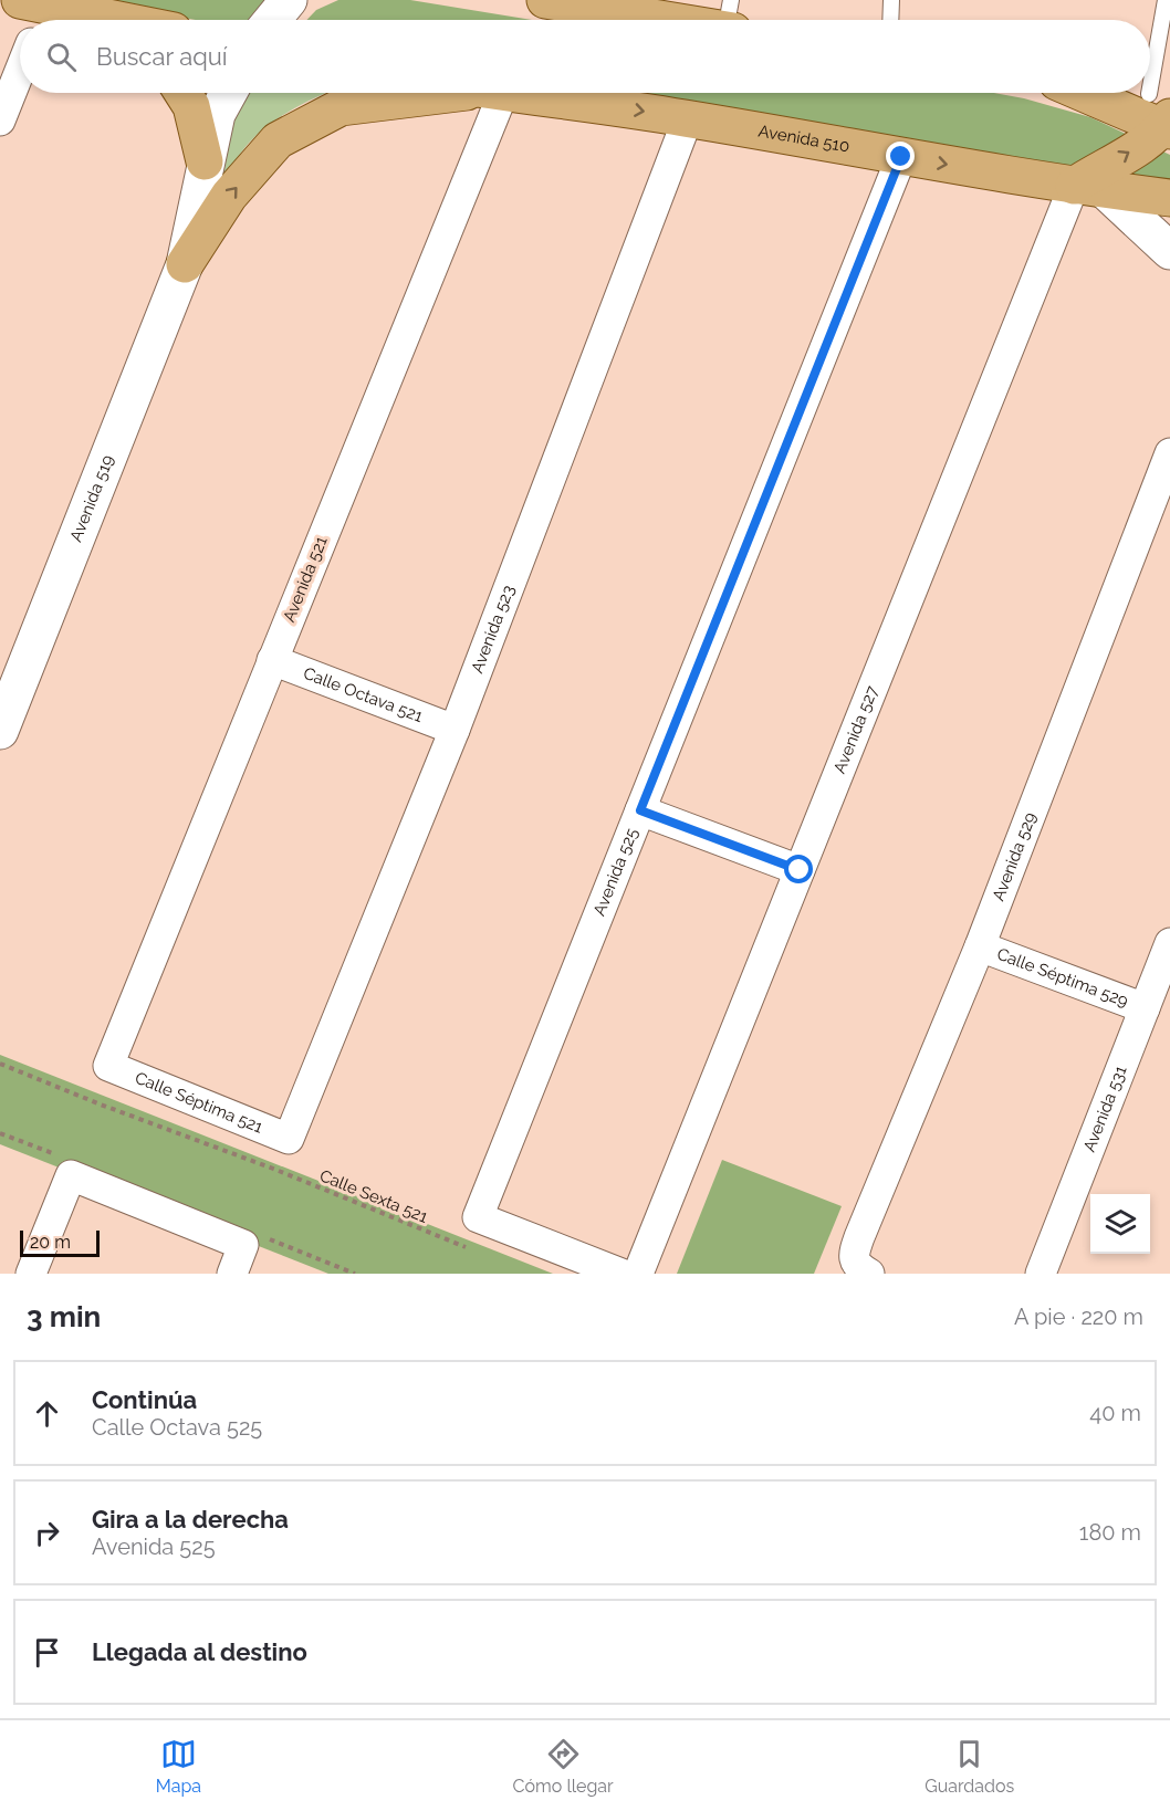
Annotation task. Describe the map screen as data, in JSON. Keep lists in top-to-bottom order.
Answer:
{
  "streets": {
    "main road": ["Avenida 510"],
    "street": [
      "Avenida 519",
      "Avenida 521",
      "Avenida 523",
      "Calle Octava 521",
      "Avenida 527",
      "Avenida 529",
      "Avenida 525",
      "Calle Séptima 529",
      "Calle Séptima 521",
      "Avenida 531"
    ],
    "path": ["Calle Sexta 521"]
  },
  "crossings": [
    ["Avenida 510", "Avenida 523"],
    ["Avenida 510", "Avenida 527"],
    ["Avenida 510", "Avenida 525"],
    ["Avenida 521", "Calle Octava 521"],
    ["Avenida 521", "Calle Séptima 521"],
    ["Avenida 523", "Calle Octava 521"],
    ["Avenida 523", "Calle Séptima 521"],
    ["Avenida 529", "Calle Séptima 529"],
    ["Calle Séptima 529", "Avenida 531"]
  ],
  "one_way": ["Avenida 510"],
  "scale_bar": "20 m",
  "page": {
    "search": "Buscar aquí",
    "scale": "20 m",
    "heading": ["3 min", "A pie · 220 m"],
    "list": [
      ["Continúa", "Calle Octava 525", "40 m"],
      ["Gira a la derecha", "Avenida 525", "180 m"],
      "Llegada al destino"
    ],
    "nav": ["Mapa", "Cómo llegar", "Guardados"]
  }
}
